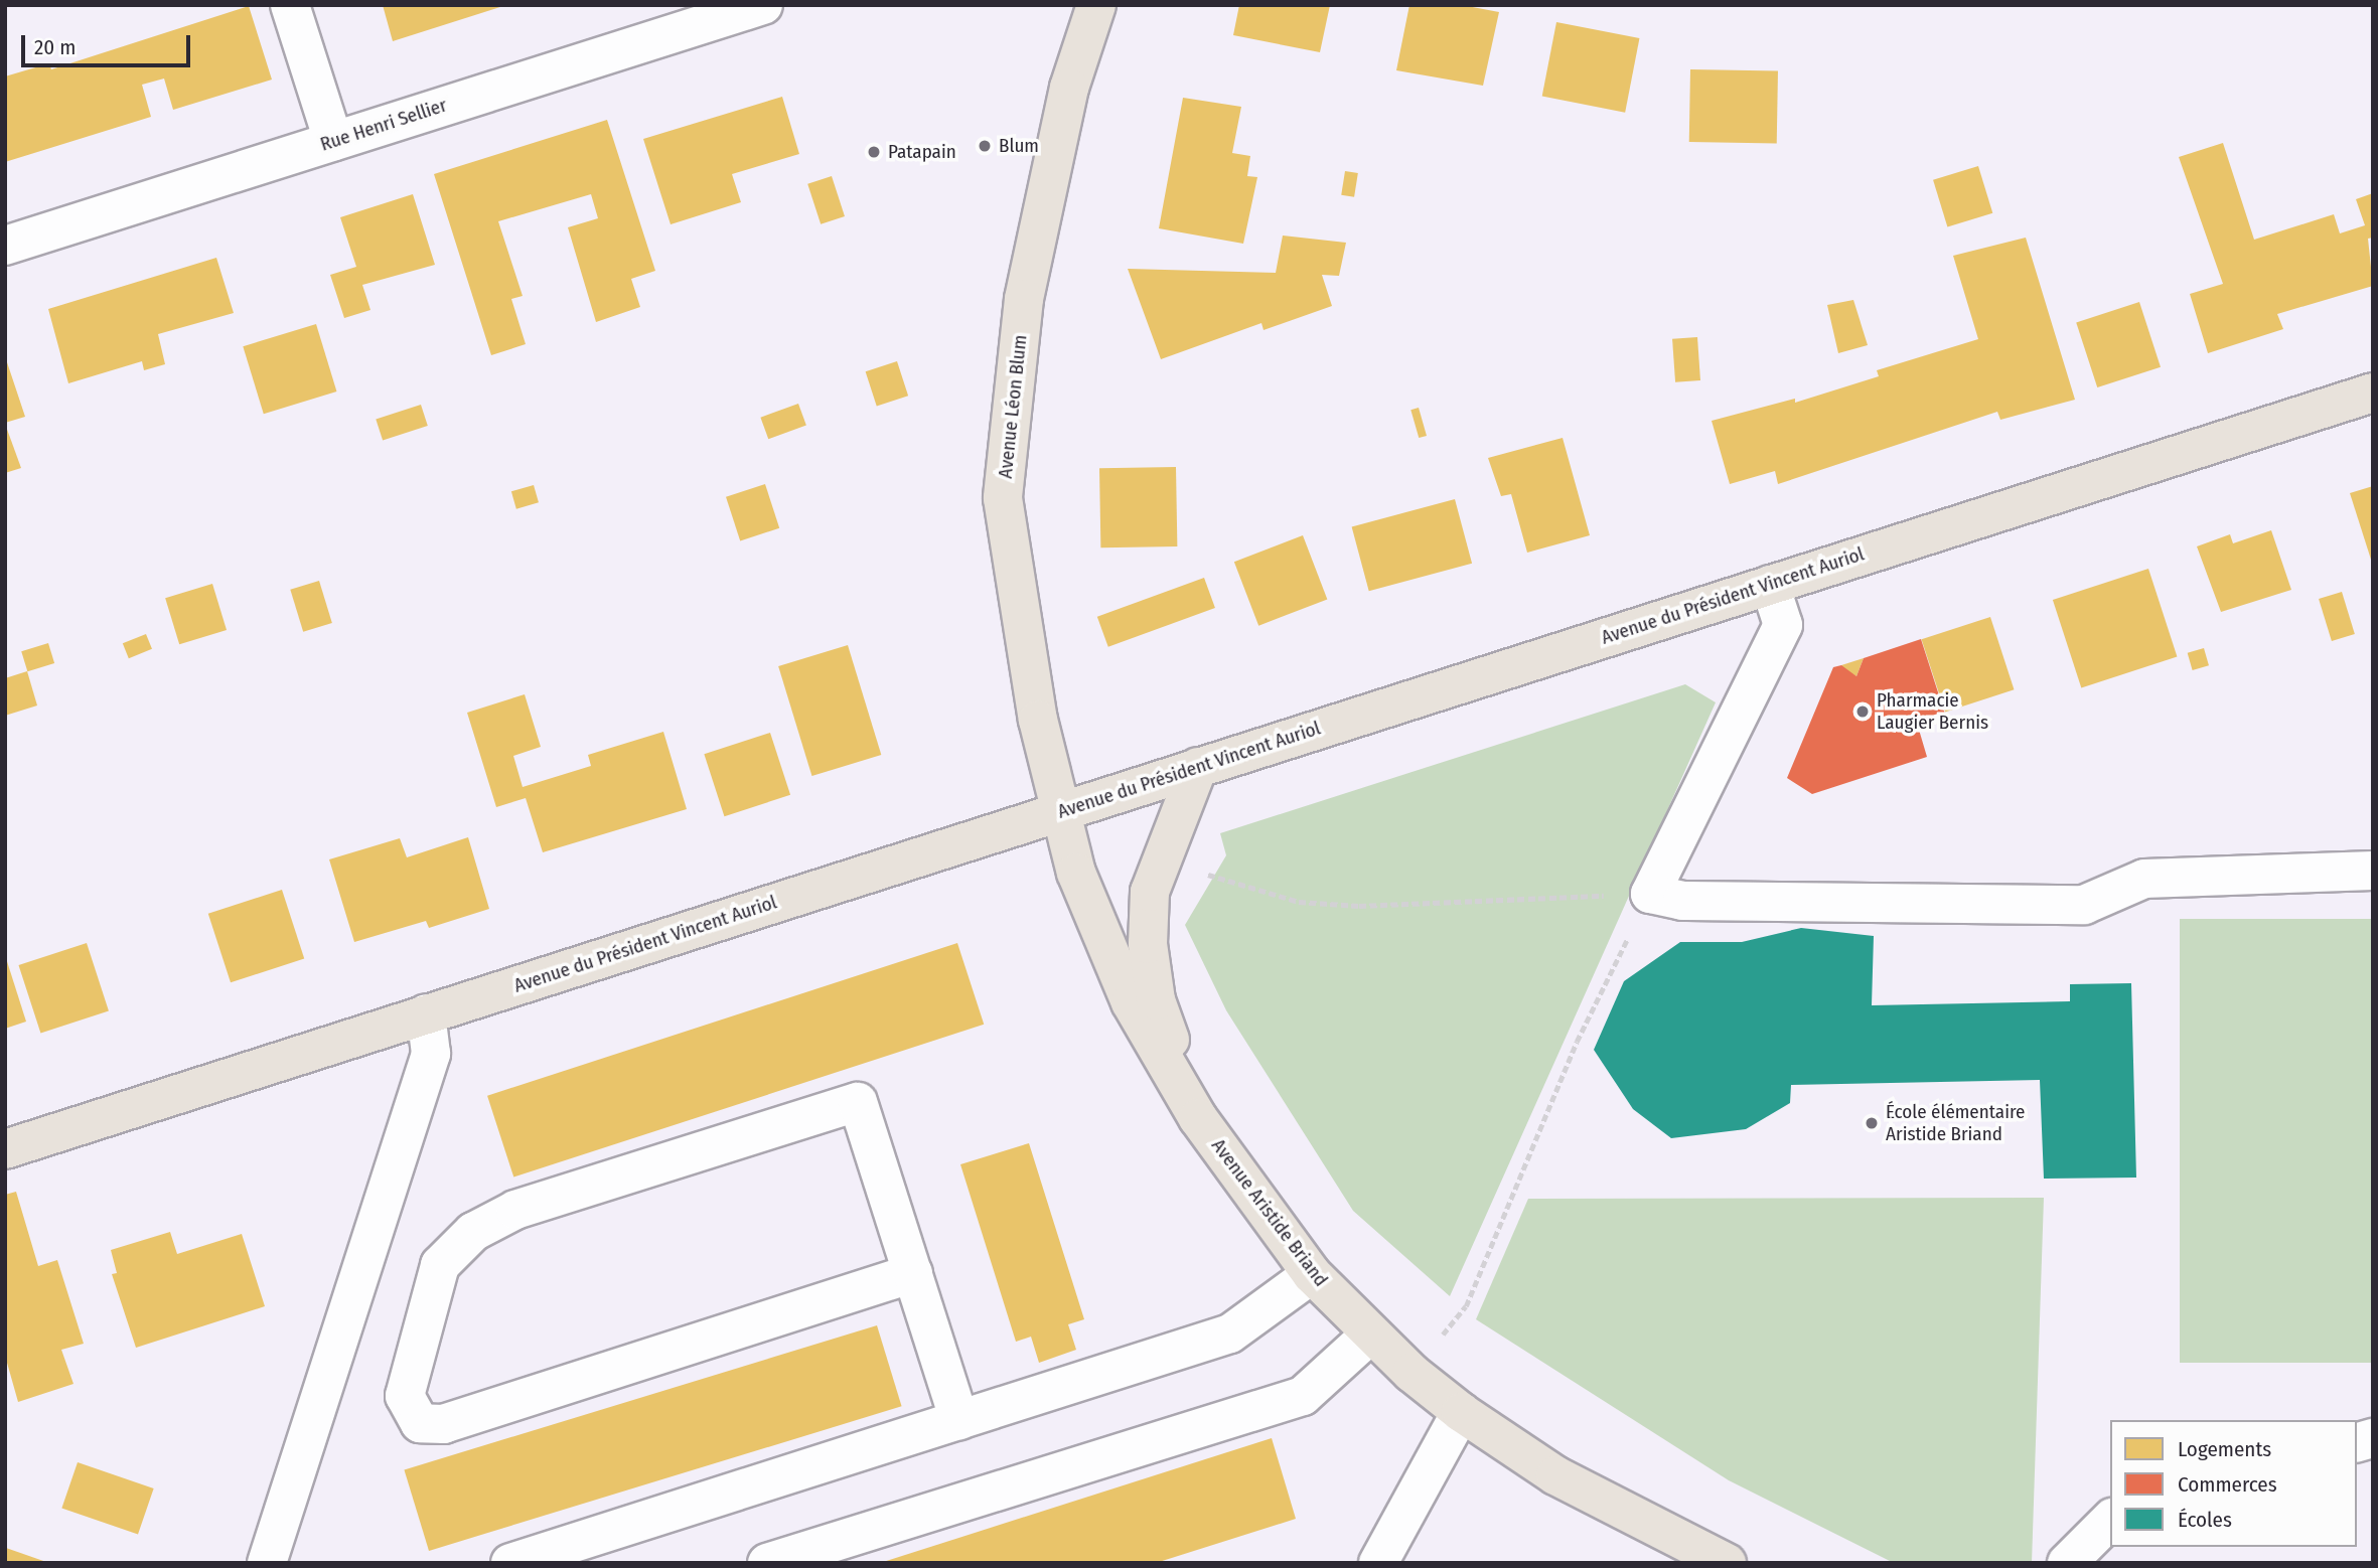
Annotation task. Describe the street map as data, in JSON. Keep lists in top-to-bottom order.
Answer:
{
  "streets": {
    "main road": ["Avenue Léon Blum", "Avenue du Président Vincent Auriol", "Avenue Aristide Briand"],
    "street": ["Rue Henri Sellier"]
  },
  "crossings": [
    ["Avenue Léon Blum", "Avenue du Président Vincent Auriol"],
    ["Avenue Léon Blum", "Avenue Aristide Briand"],
    ["Avenue du Président Vincent Auriol", "Avenue Aristide Briand"]
  ],
  "places": [
    "Blum",
    "Patapain",
    "Pharmacie Laugier Bernis",
    "École élémentaire Aristide Briand"
  ],
  "legend": ["Logements", "Commerces", "Écoles"],
  "scale_bar": "20 m"
}
